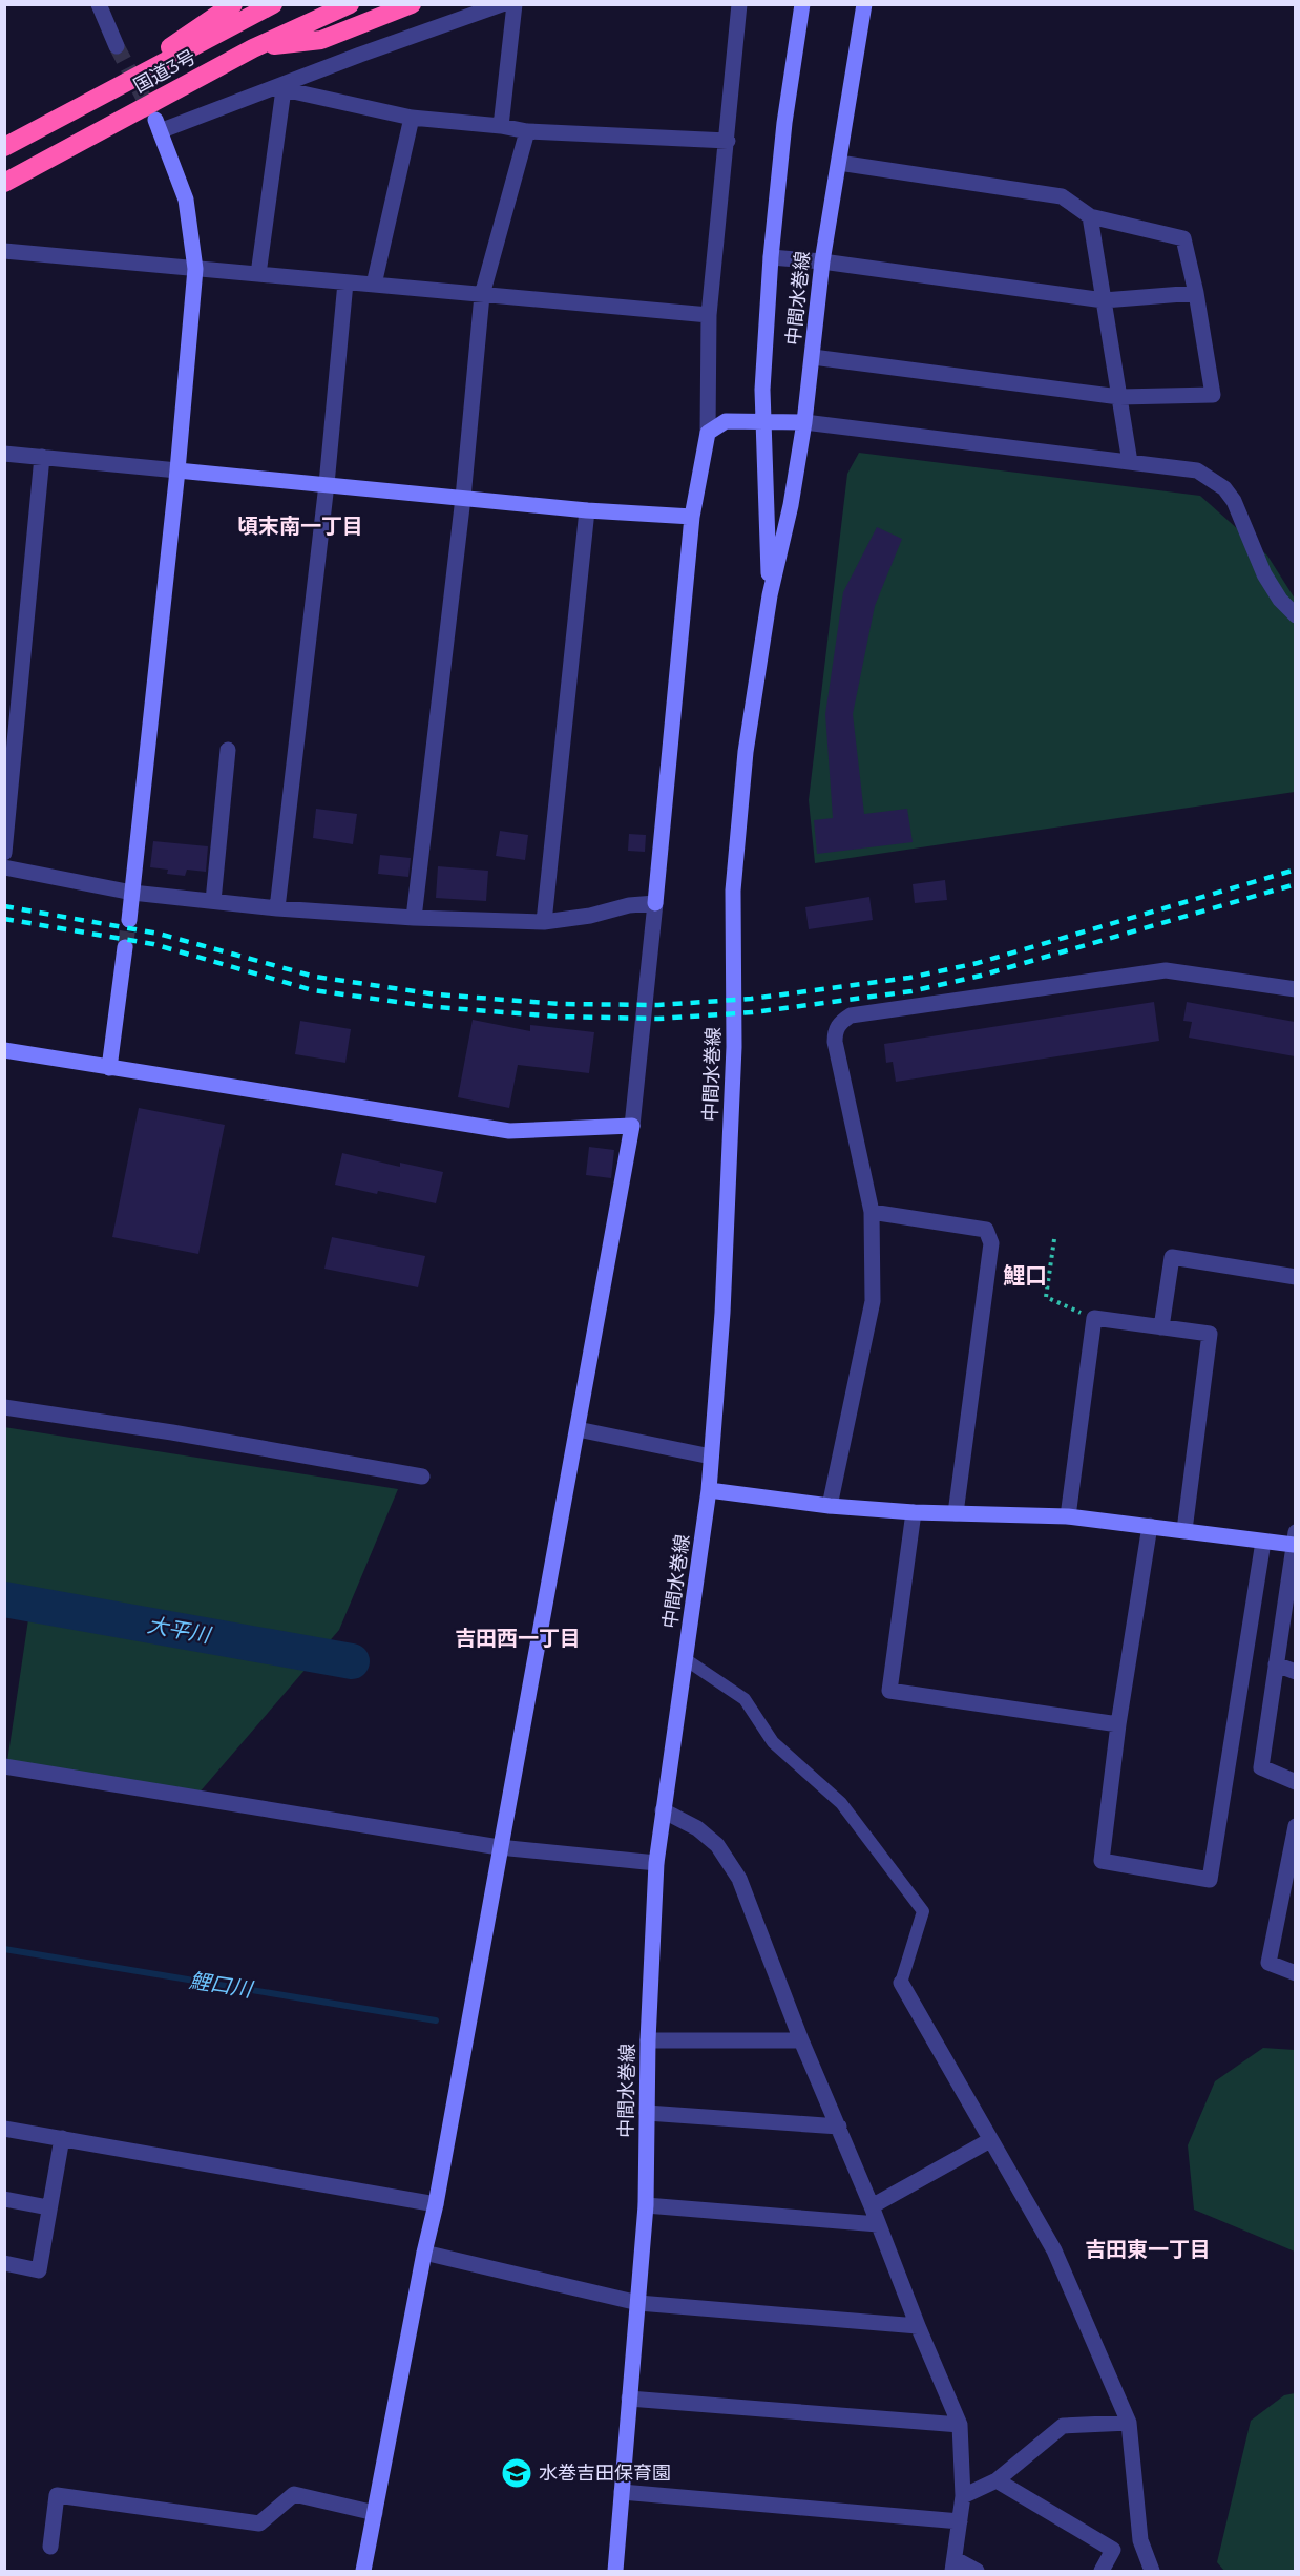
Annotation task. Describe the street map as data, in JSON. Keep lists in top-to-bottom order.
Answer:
{
  "streets": {
    "highway": ["国道3号"],
    "street": ["中間水巻線"]
  },
  "districts": [
    "頃末南一丁目",
    "鯉口",
    "吉田西一丁目",
    "吉田東一丁目"
  ],
  "water": ["大平川", "鯉口川"],
  "places": {
    "school or university": ["水巻吉田保育園"]
  }
}
